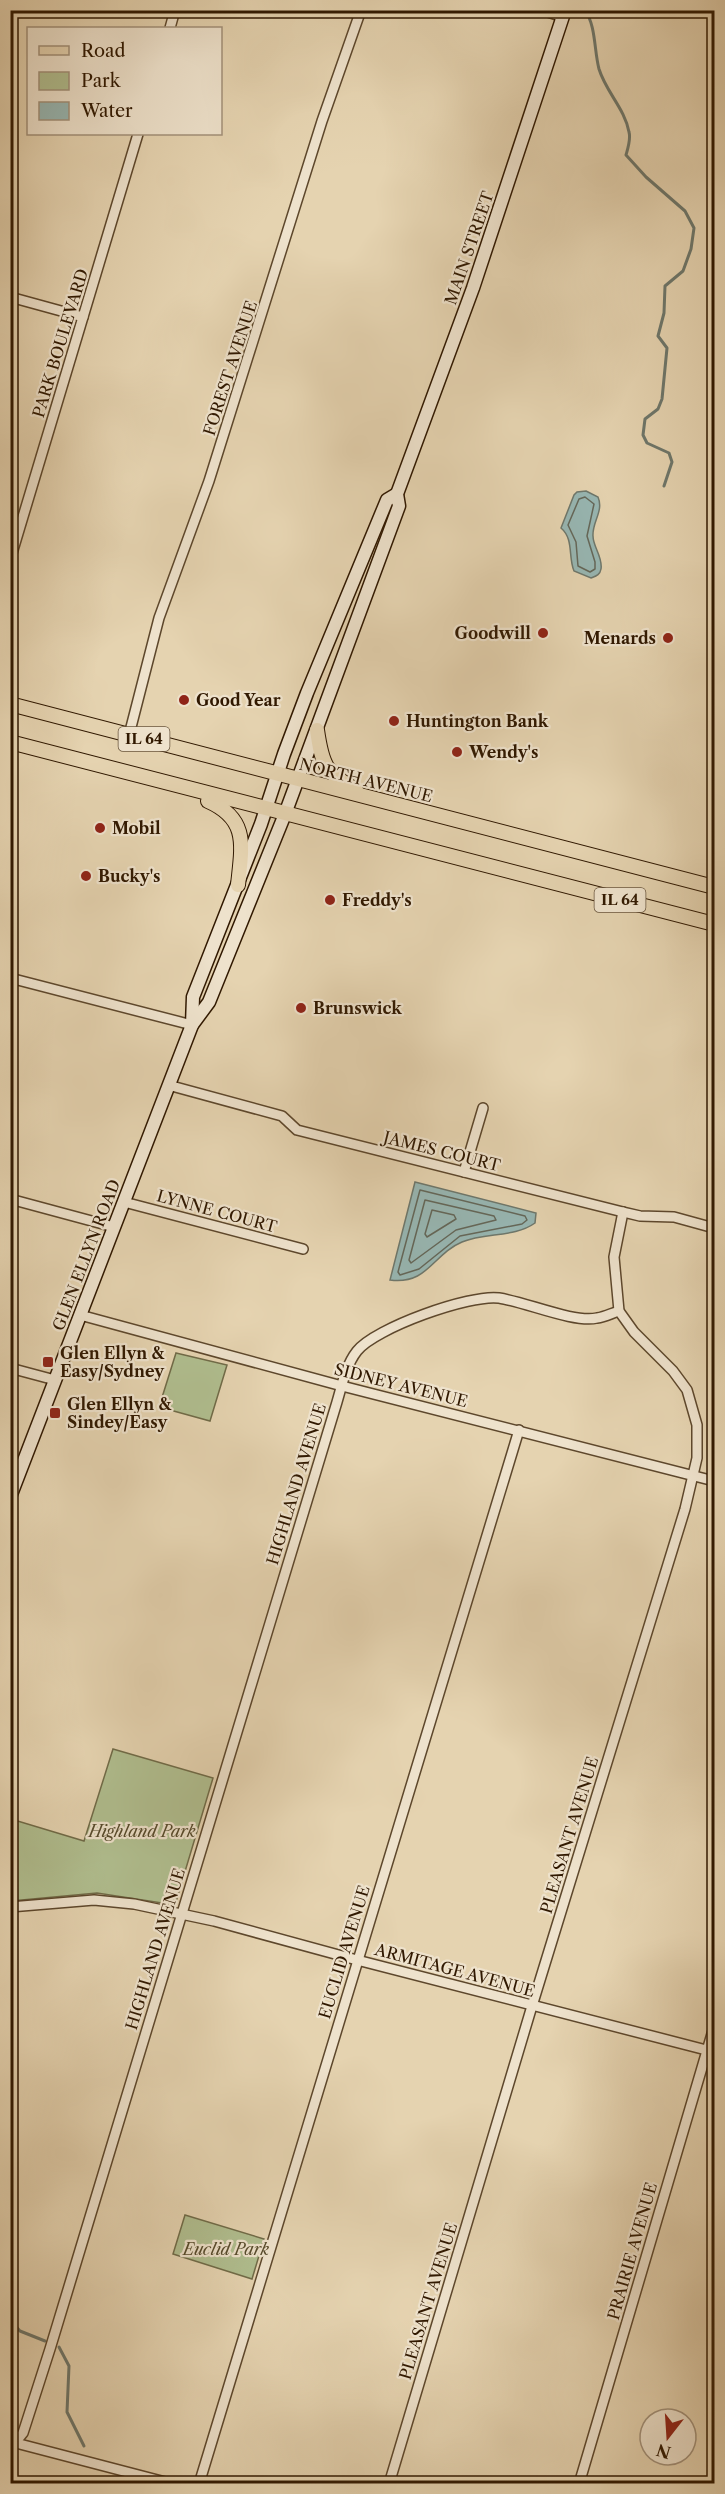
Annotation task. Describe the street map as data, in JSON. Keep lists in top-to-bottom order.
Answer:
{
  "streets": {
    "main road": ["IL 64", "NORTH AVENUE"],
    "street": [
      "MAIN STREET",
      "PARK BOULEVARD",
      "FOREST AVENUE",
      "JAMES COURT",
      "LYNNE COURT",
      "GLEN ELLYN ROAD",
      "SIDNEY AVENUE",
      "HIGHLAND AVENUE",
      "PLEASANT AVENUE",
      "EUCLID AVENUE",
      "ARMITAGE AVENUE",
      "PRAIRIE AVENUE"
    ]
  },
  "crossings": [
    ["MAIN STREET", "NORTH AVENUE"],
    ["MAIN STREET", "GLEN ELLYN ROAD"],
    ["FOREST AVENUE", "NORTH AVENUE"],
    ["IL 64", "GLEN ELLYN ROAD"],
    ["NORTH AVENUE", "GLEN ELLYN ROAD"],
    ["JAMES COURT", "GLEN ELLYN ROAD"],
    ["LYNNE COURT", "GLEN ELLYN ROAD"],
    ["GLEN ELLYN ROAD", "SIDNEY AVENUE"],
    ["SIDNEY AVENUE", "HIGHLAND AVENUE"],
    ["SIDNEY AVENUE", "PLEASANT AVENUE"],
    ["SIDNEY AVENUE", "EUCLID AVENUE"],
    ["HIGHLAND AVENUE", "PLEASANT AVENUE"],
    ["HIGHLAND AVENUE", "ARMITAGE AVENUE"],
    ["PLEASANT AVENUE", "ARMITAGE AVENUE"],
    ["EUCLID AVENUE", "ARMITAGE AVENUE"],
    ["ARMITAGE AVENUE", "PRAIRIE AVENUE"]
  ],
  "parks": ["Highland Park", "Euclid Park"],
  "places": {
    "other": [
      "Goodwill",
      "Menards",
      "Good Year",
      "Huntington Bank",
      "Wendy's",
      "Mobil",
      "Bucky's",
      "Freddy's",
      "Brunswick"
    ],
    "transit": ["Glen Ellyn & Easy/Sydney", "Glen Ellyn & Sindey/Easy"]
  },
  "legend": ["Road", "Park", "Water"],
  "north": "bottom"
}
